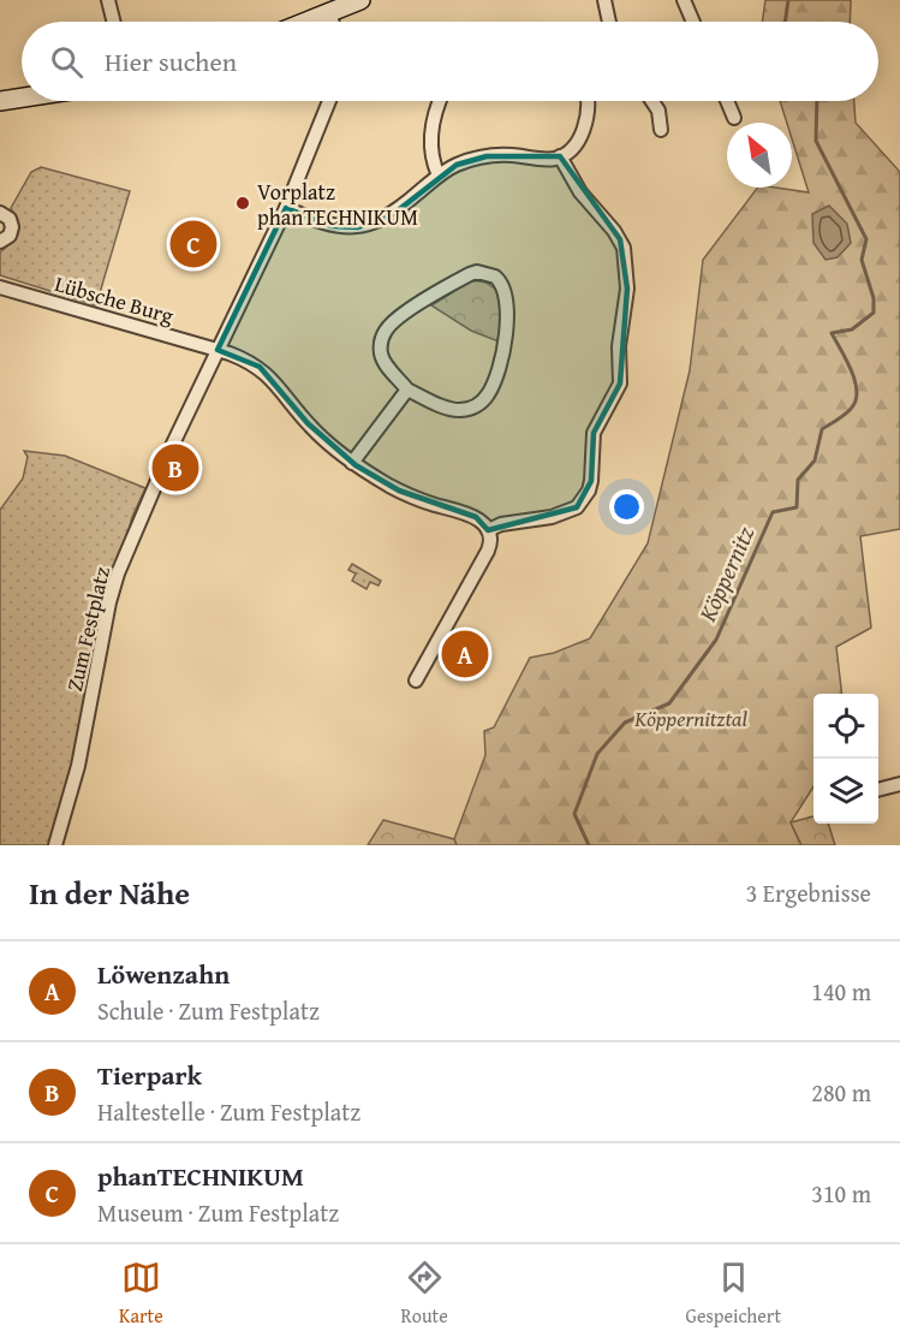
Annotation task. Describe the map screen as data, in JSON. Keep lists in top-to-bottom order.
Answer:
{
  "streets": {
    "street": ["Lübsche Burg", "Zum Festplatz"]
  },
  "crossings": [
    ["Lübsche Burg", "Zum Festplatz"]
  ],
  "water": ["Köppernitz"],
  "parks": ["Köppernitztal"],
  "places": ["Vorplatz phanTECHNIKUM"],
  "north": "top left",
  "page": {
    "search": "Hier suchen",
    "pins": ["C", "B", "A"],
    "heading": ["In der Nähe", "3 Ergebnisse"],
    "list": [
      {
        "mark": "A",
        "name": "Löwenzahn",
        "note": "Schule · Zum Festplatz",
        "value": "140 m"
      },
      {
        "mark": "B",
        "name": "Tierpark",
        "note": "Haltestelle · Zum Festplatz",
        "value": "280 m"
      },
      {
        "mark": "C",
        "name": "phanTECHNIKUM",
        "note": "Museum · Zum Festplatz",
        "value": "310 m"
      }
    ],
    "nav": ["Karte", "Route", "Gespeichert"]
  }
}
